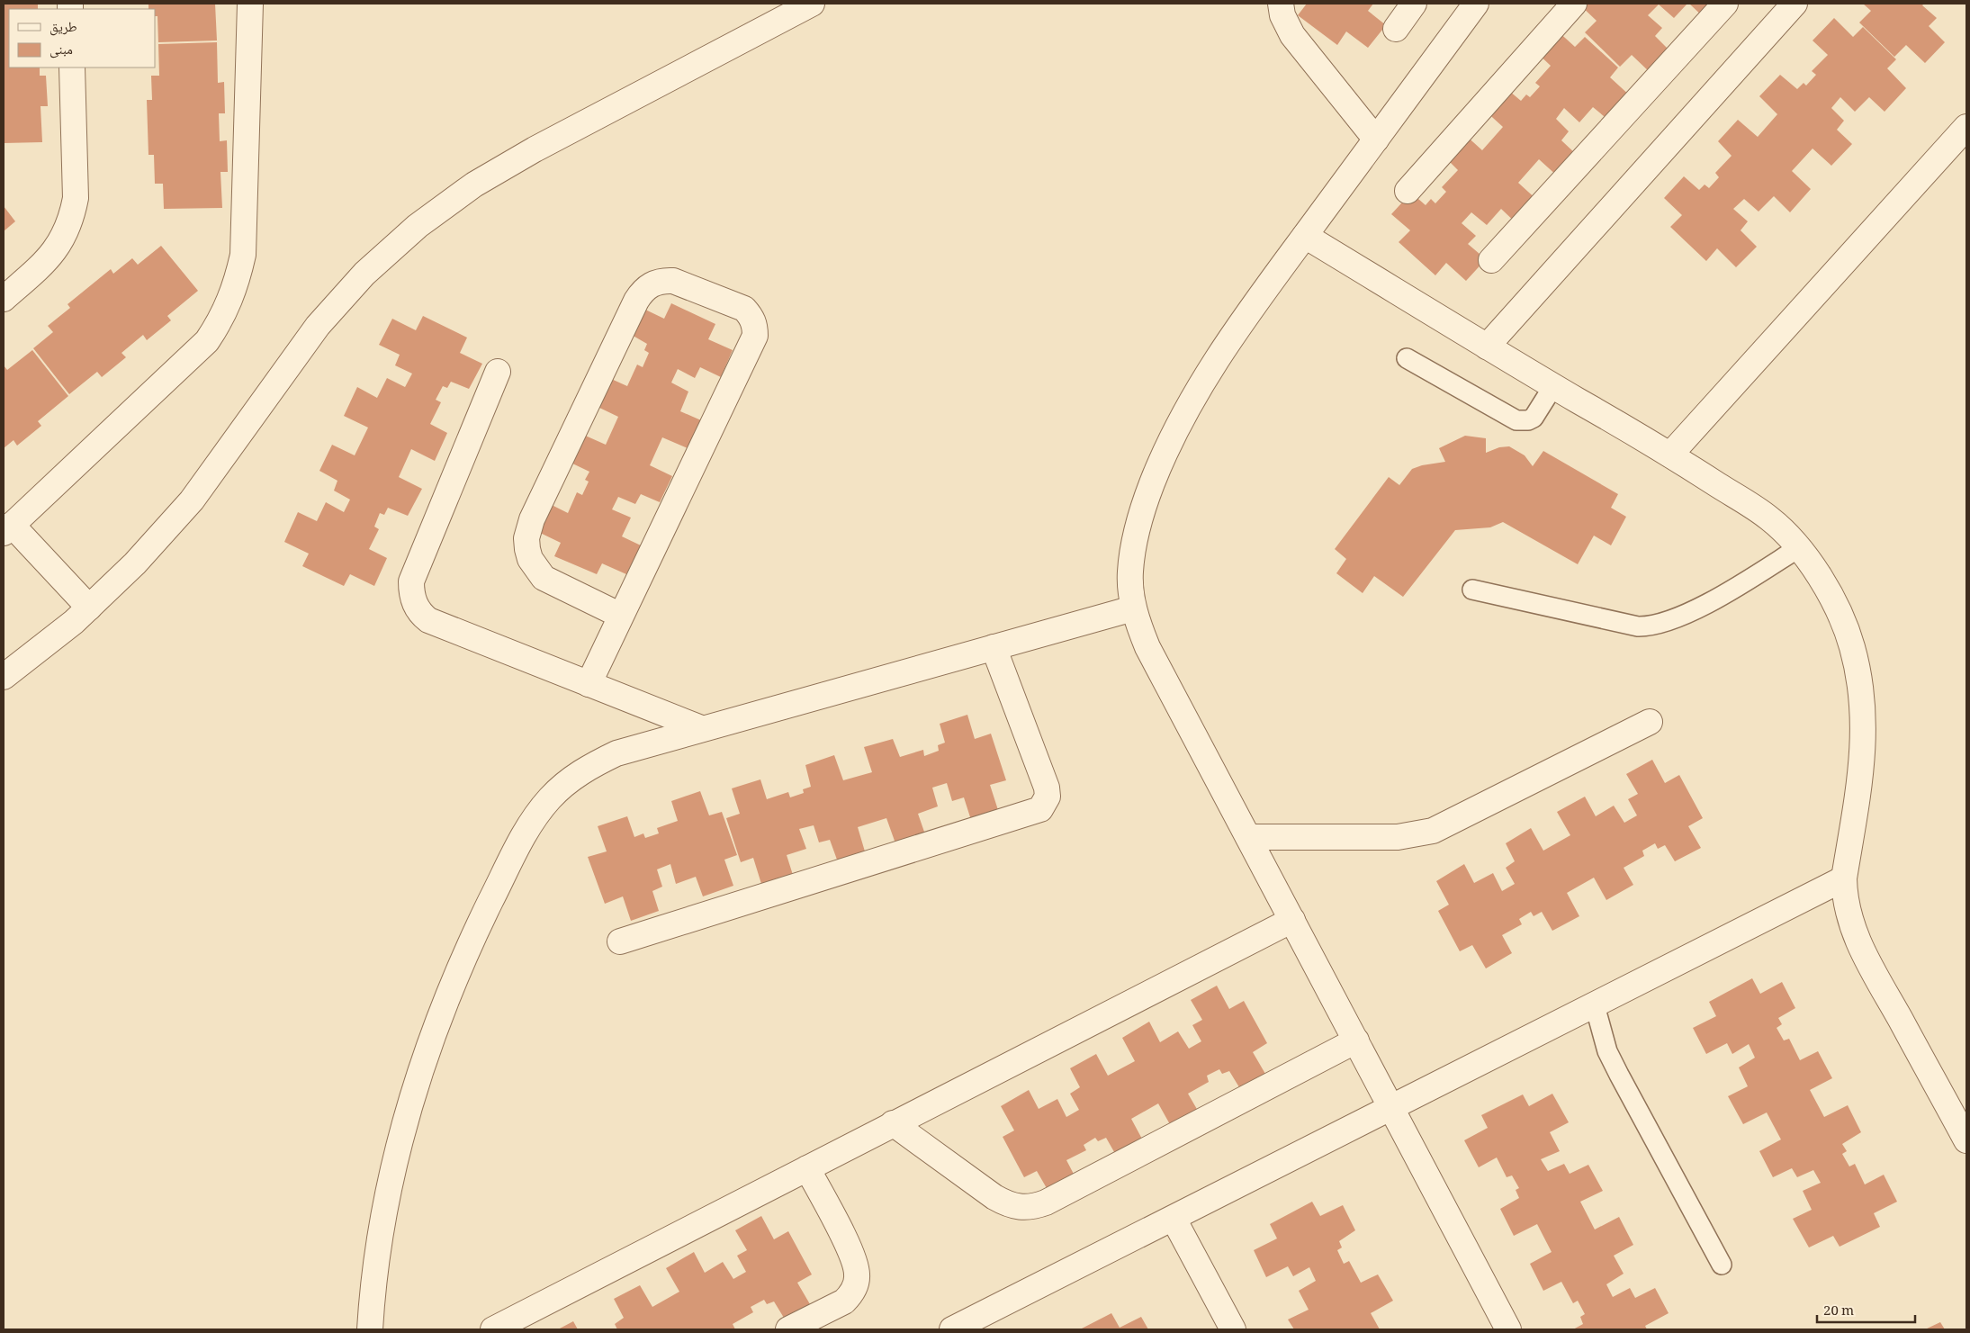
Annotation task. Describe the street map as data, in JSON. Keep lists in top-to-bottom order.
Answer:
{
  "legend": ["طريق", "مبنى"],
  "scale_bar": "20 m"
}
